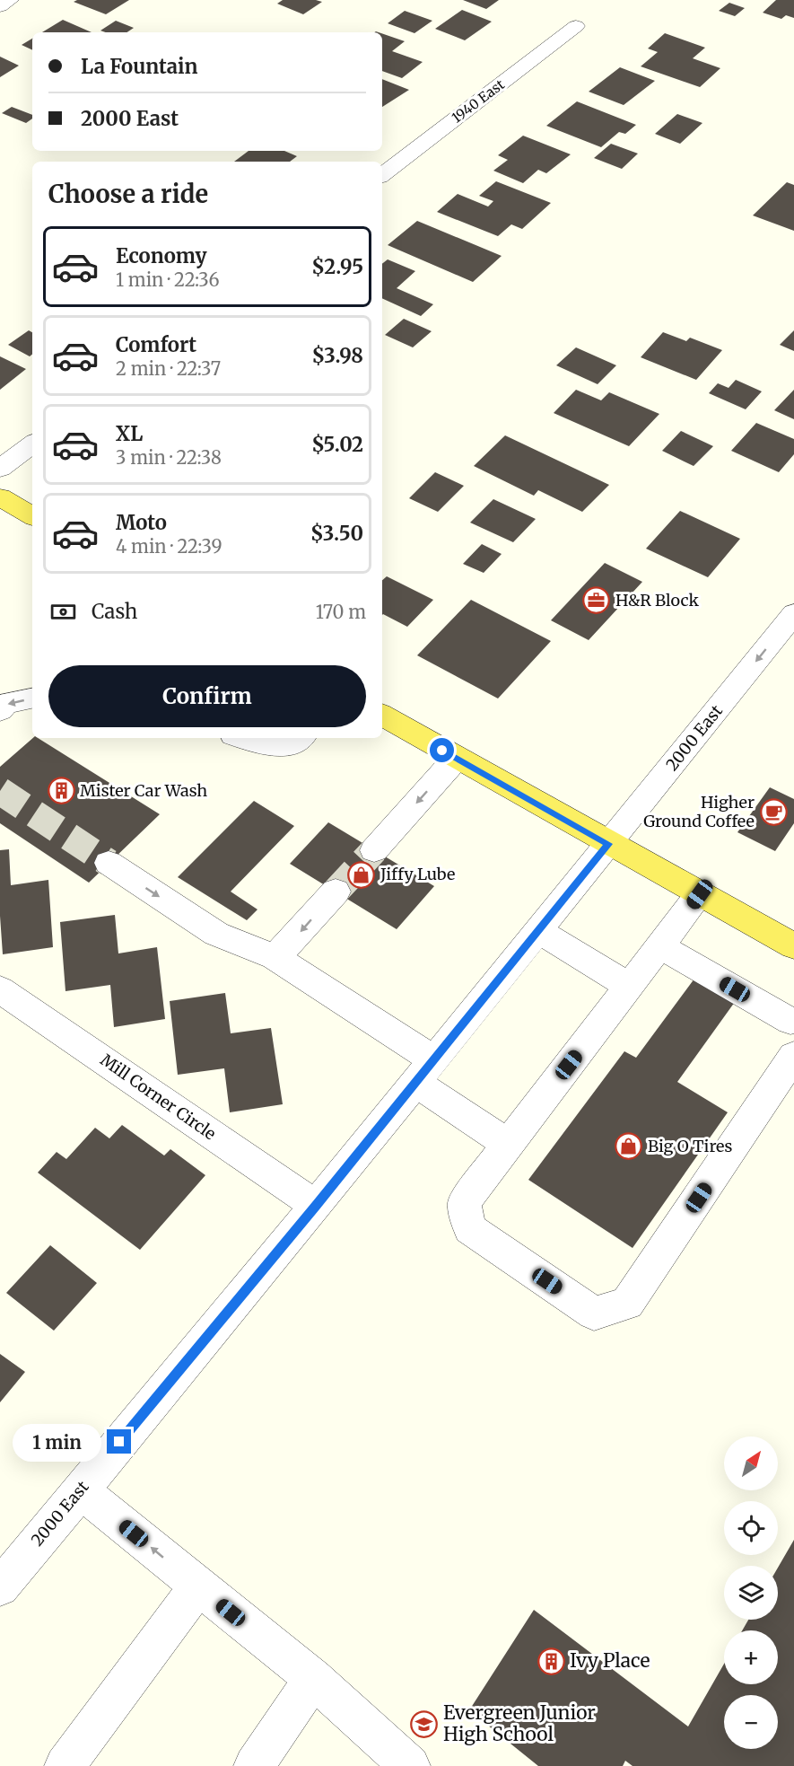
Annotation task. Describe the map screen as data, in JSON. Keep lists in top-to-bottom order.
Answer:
{
  "streets": {
    "street": ["1940 East", "2000 East", "Mill Corner Circle"]
  },
  "crossings": [
    ["2000 East", "Mill Corner Circle"]
  ],
  "places": {
    "office": ["H&R Block"],
    "building": ["Mister Car Wash", "Ivy Place"],
    "cafe": ["Higher Ground Coffee"],
    "shop": ["Jiffy Lube", "Big O Tires"],
    "school or university": ["Evergreen Junior High School"]
  },
  "north": "top right",
  "page": {
    "banner": ["La Fountain", "2000 East"],
    "heading": "Choose a ride",
    "list": [
      {
        "name": "Economy",
        "note": "1 min · 22:36",
        "value": "$2.95"
      },
      {
        "name": "Comfort",
        "note": "2 min · 22:37",
        "value": "$3.98"
      },
      {
        "name": "XL",
        "note": "3 min · 22:38",
        "value": "$5.02"
      },
      {
        "name": "Moto",
        "note": "4 min · 22:39",
        "value": "$3.50"
      }
    ],
    "pay": ["Cash", "170 m"],
    "buttons": "Confirm",
    "bubble": "1 min",
    "map_buttons": ["+", "−"]
  }
}
